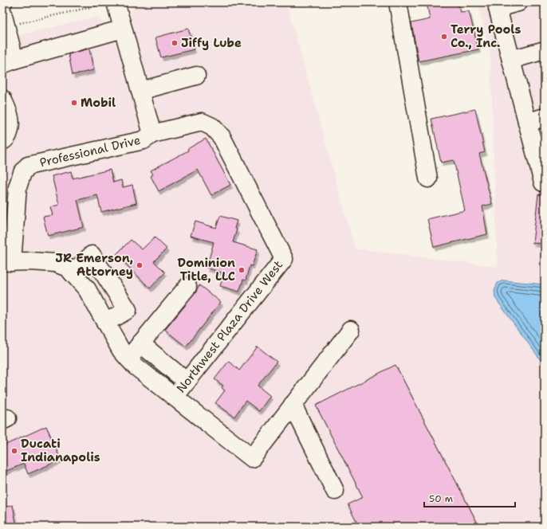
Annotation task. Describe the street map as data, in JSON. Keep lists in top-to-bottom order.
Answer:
{
  "streets": {
    "street": ["Professional Drive", "Northwest Plaza Drive West"]
  },
  "crossings": [
    ["Professional Drive", "Northwest Plaza Drive West"]
  ],
  "places": [
    "Terry Pools Co., Inc.",
    "Jiffy Lube",
    "Mobil",
    "JR Emerson, Attorney",
    "Dominion Title, LLC",
    "Ducati Indianapolis"
  ],
  "scale_bar": "50 m"
}
